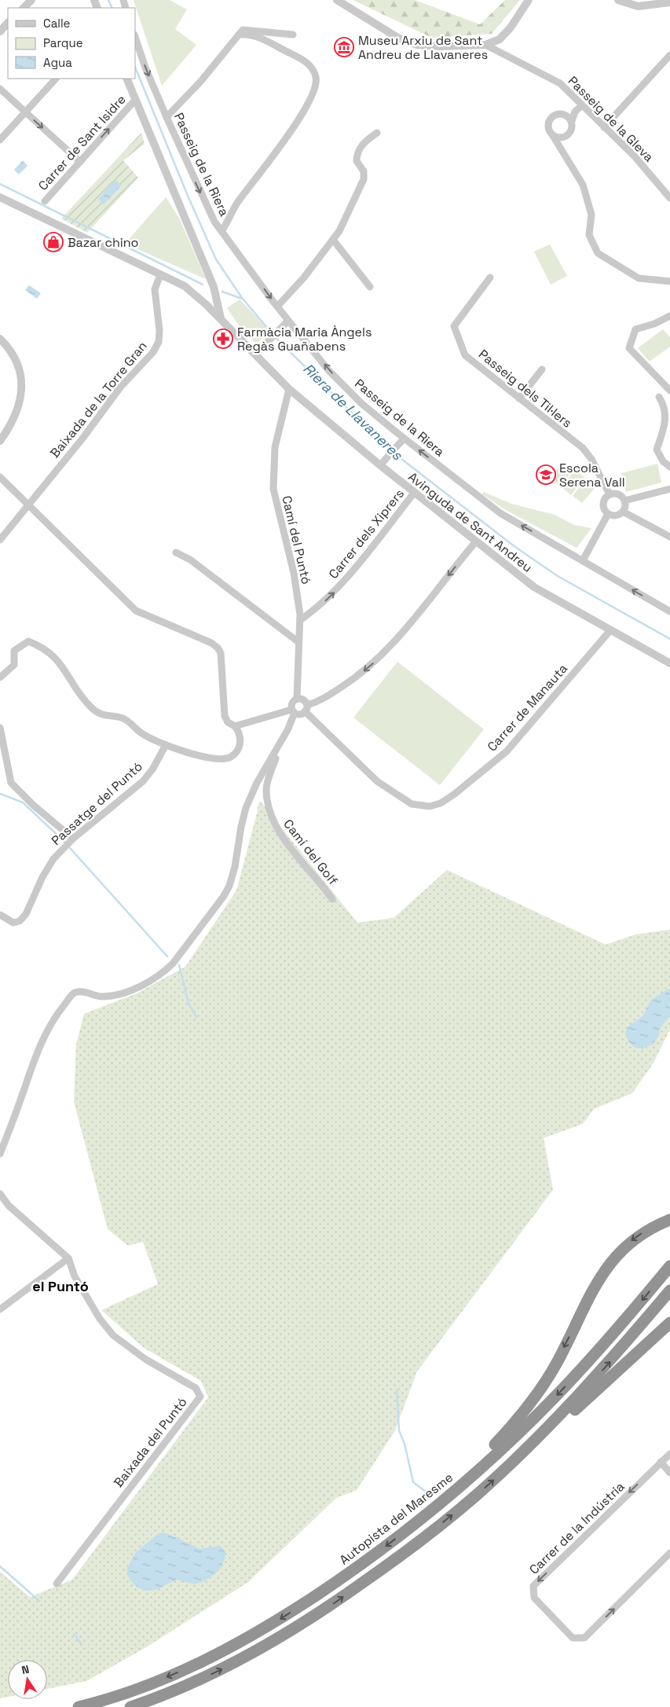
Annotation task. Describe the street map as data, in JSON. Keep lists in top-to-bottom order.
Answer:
{
  "streets": {
    "highway": ["Autopista del Maresme"],
    "street": [
      "Passeig de la Gleva",
      "Carrer de Sant Isidre",
      "Passeig de la Riera",
      "Passeig dels Til·lers",
      "Baixada de la Torre Gran",
      "Avinguda de Sant Andreu",
      "Carrer dels Xiprers",
      "Camí del Puntó",
      "Carrer de Manauta",
      "Passatge del Puntó",
      "Camí del Golf",
      "Baixada del Puntó",
      "Carrer de la Indústria"
    ]
  },
  "crossings": [
    ["Baixada de la Torre Gran", "Avinguda de Sant Andreu"],
    ["Avinguda de Sant Andreu", "Carrer dels Xiprers"],
    ["Avinguda de Sant Andreu", "Camí del Puntó"],
    ["Avinguda de Sant Andreu", "Carrer de Manauta"],
    ["Carrer dels Xiprers", "Camí del Puntó"],
    ["Camí del Puntó", "Carrer de Manauta"]
  ],
  "one_way": ["Carrer de Sant Isidre", "Carrer dels Xiprers"],
  "districts": ["el Puntó"],
  "water": ["Riera de Llavaneres"],
  "places": {
    "museum": ["Museu Arxiu de Sant Andreu de Llavaneres"],
    "shop": ["Bazar chino"],
    "pharmacy": ["Farmàcia Maria Àngels Regàs Guañabens"],
    "school or university": ["Escola Serena Vall"]
  },
  "legend": ["Calle", "Parque", "Agua"],
  "north": "top"
}
